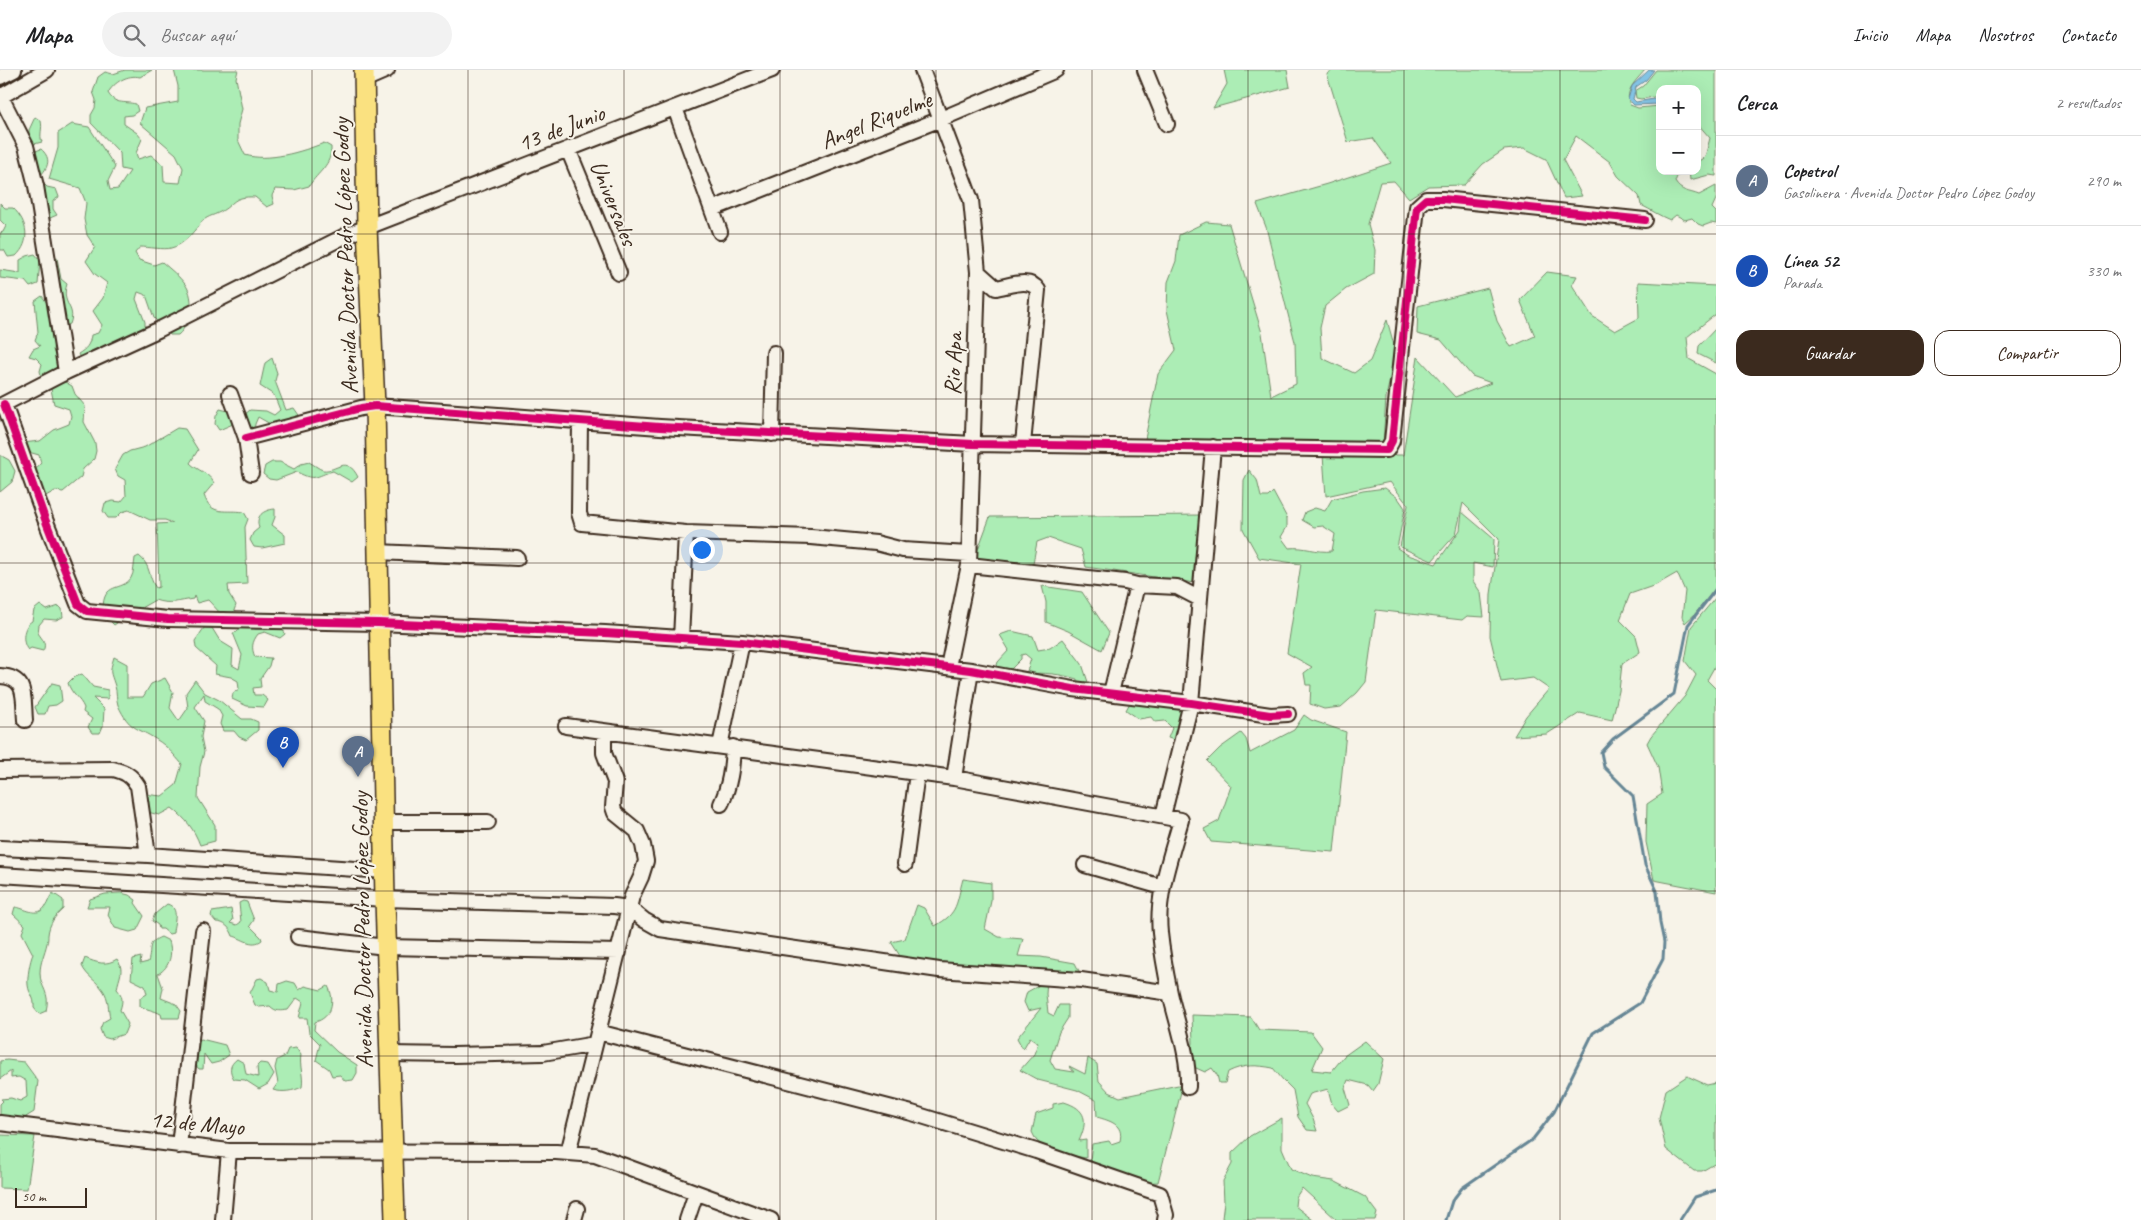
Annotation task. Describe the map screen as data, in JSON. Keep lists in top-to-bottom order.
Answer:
{
  "streets": {
    "main road": ["Avenida Doctor Pedro López Godoy"],
    "street": [
      "Angel Riquelme",
      "13 de Junio",
      "Universales",
      "Rio Apa",
      "12 de Mayo"
    ]
  },
  "crossings": [
    ["Angel Riquelme", "Rio Apa"],
    ["13 de Junio", "Universales"],
    ["13 de Junio", "Avenida Doctor Pedro López Godoy"],
    ["Avenida Doctor Pedro López Godoy", "12 de Mayo"]
  ],
  "scale_bar": "50 m",
  "page": {
    "header": "Mapa",
    "search": "Buscar aquí",
    "nav": [
      "Inicio",
      "Mapa",
      "Nosotros",
      "Contacto"
    ],
    "heading": ["Cerca", "2 resultados"],
    "map_buttons": ["+", "−"],
    "list": [
      {
        "mark": "A",
        "name": "Copetrol",
        "note": "Gasolinera · Avenida Doctor Pedro López Godoy",
        "value": "290 m"
      },
      {
        "mark": "B",
        "name": "Línea 52",
        "note": "Parada",
        "value": "330 m"
      }
    ],
    "buttons": ["Guardar", "Compartir"],
    "pins": ["B", "A"],
    "scale": "50 m"
  }
}
